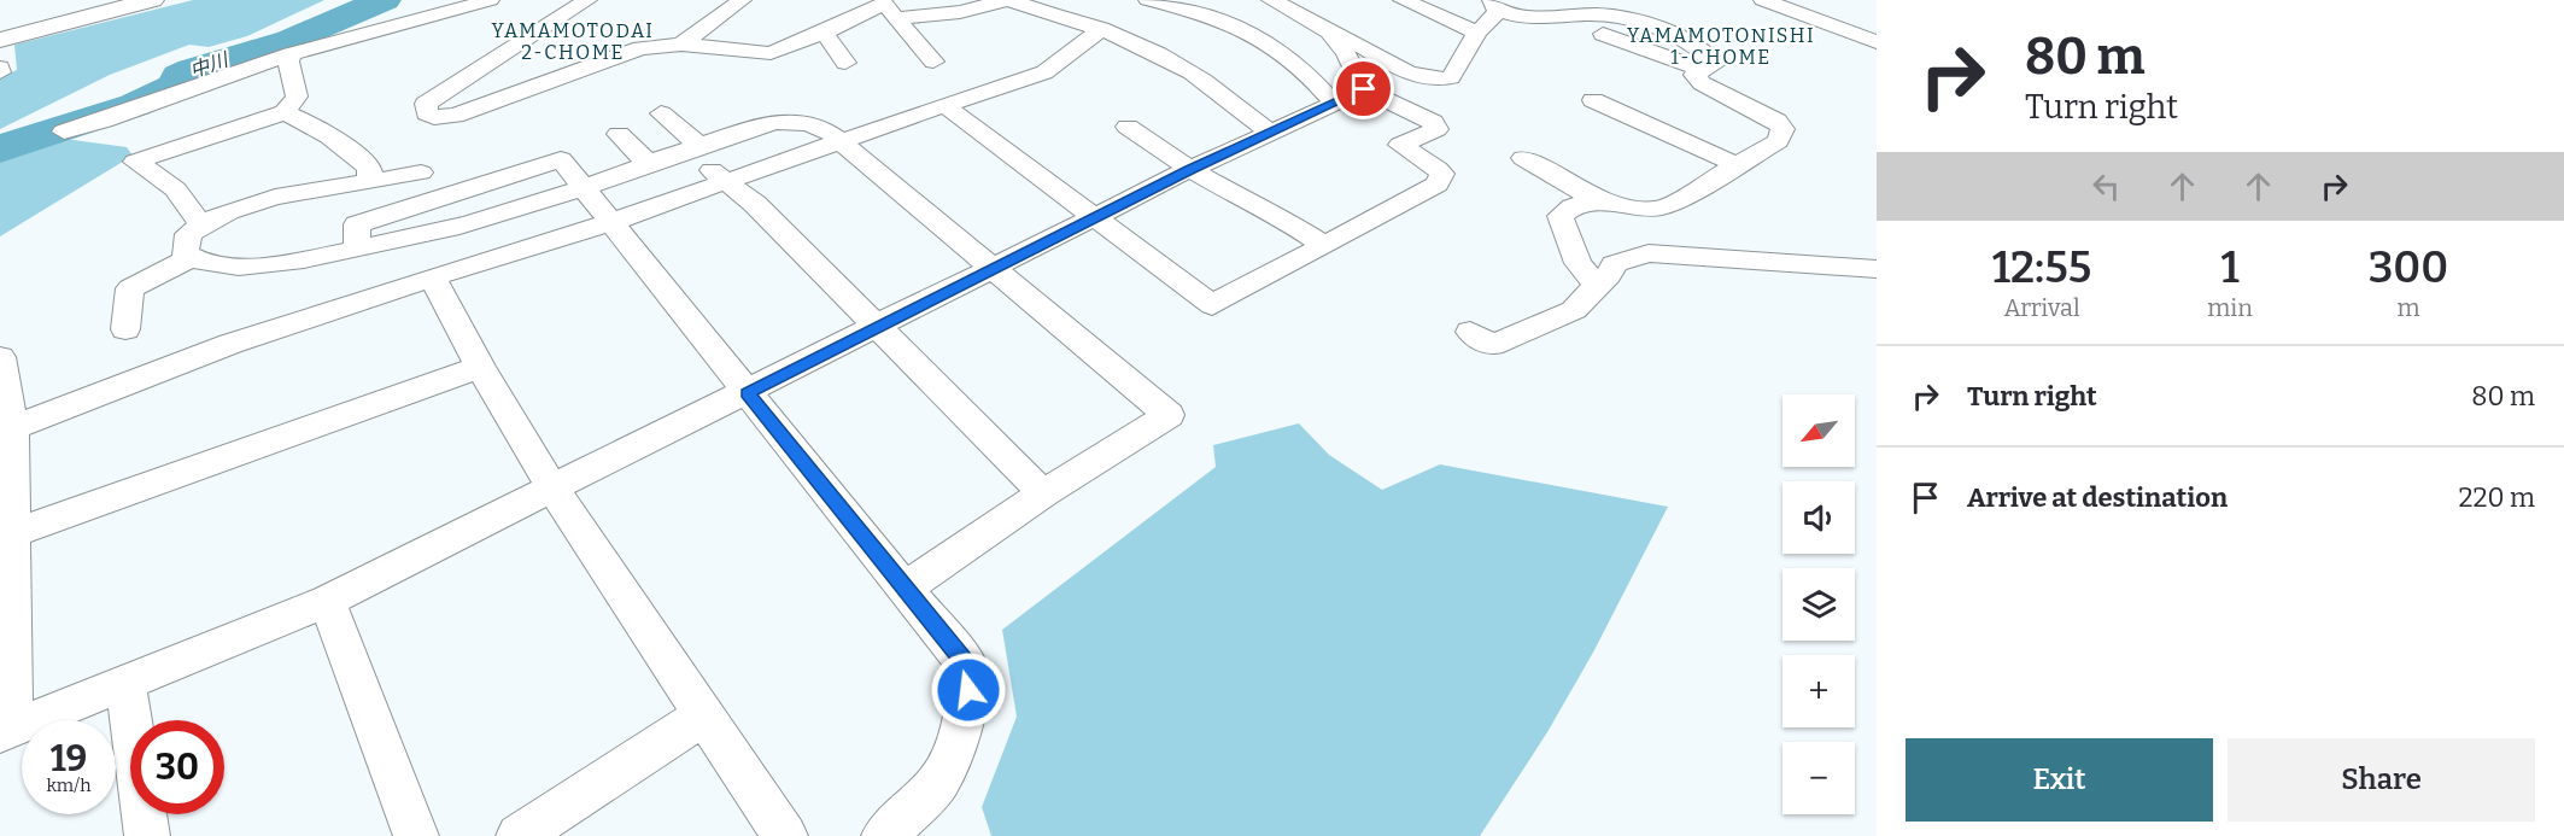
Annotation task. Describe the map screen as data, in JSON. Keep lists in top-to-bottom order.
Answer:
{
  "districts": ["YAMAMOTODAI 2-CHOME", "YAMAMOTONISHI 1-CHOME"],
  "water": ["中川"],
  "north": "bottom left",
  "page": {
    "turn": ["80 m", "Turn right"],
    "eta": [
      "12:55",
      "Arrival",
      "1",
      "min",
      "300",
      "m"
    ],
    "list": [
      {
        "name": "Turn right",
        "value": "80 m"
      },
      {
        "name": "Arrive at destination",
        "value": "220 m"
      }
    ],
    "map_buttons": ["+", "−"],
    "speed": "19 km/h",
    "limit": "30",
    "buttons": ["Exit", "Share"]
  }
}
